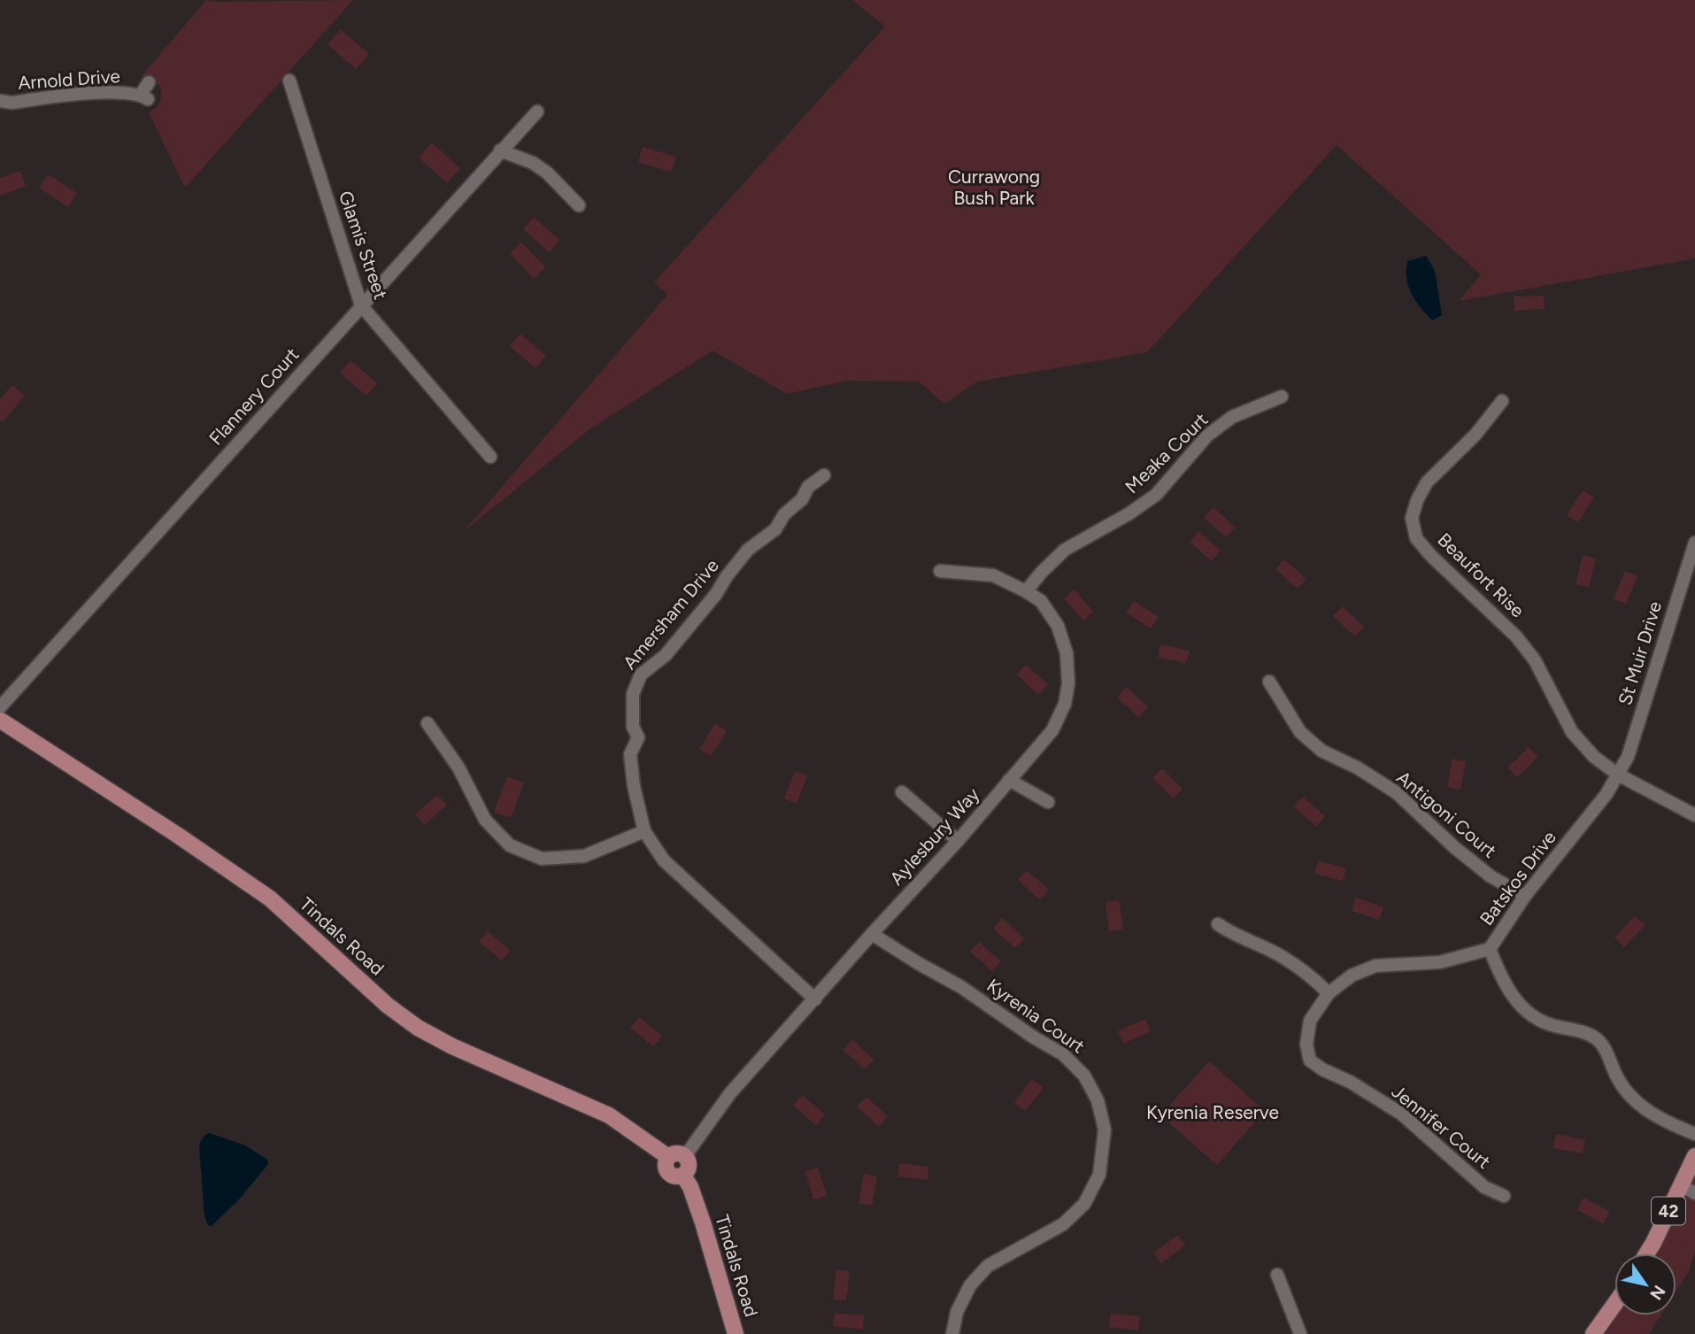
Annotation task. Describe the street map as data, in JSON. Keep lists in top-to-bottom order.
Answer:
{
  "streets": {
    "main road": ["Tindals Road", "42"],
    "street": [
      "Arnold Drive",
      "Glamis Street",
      "Flannery Court",
      "Meaka Court",
      "Beaufort Rise",
      "Amersham Drive",
      "St Muir Drive",
      "Antigoni Court",
      "Aylesbury Way",
      "Batskos Drive",
      "Kyrenia Court",
      "Jennifer Court"
    ]
  },
  "crossings": [
    ["Glamis Street", "Flannery Court"],
    ["Meaka Court", "Aylesbury Way"],
    ["Beaufort Rise", "St Muir Drive"],
    ["Beaufort Rise", "Batskos Drive"],
    ["Amersham Drive", "Aylesbury Way"],
    ["St Muir Drive", "Batskos Drive"],
    ["Antigoni Court", "Batskos Drive"],
    ["Aylesbury Way", "Tindals Road"],
    ["Aylesbury Way", "Kyrenia Court"],
    ["Batskos Drive", "Jennifer Court"]
  ],
  "parks": ["Currawong Bush Park", "Kyrenia Reserve"],
  "north": "bottom right"
}
